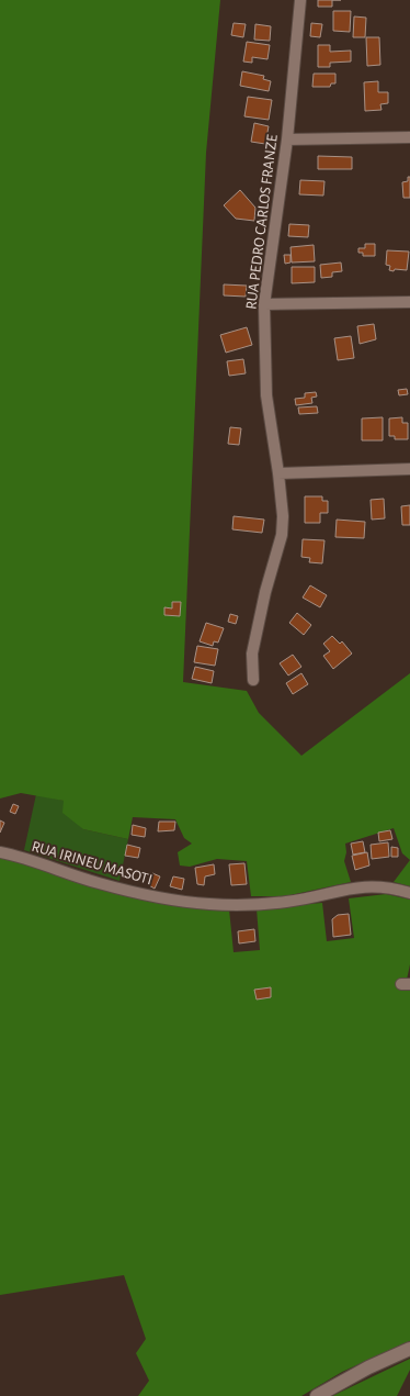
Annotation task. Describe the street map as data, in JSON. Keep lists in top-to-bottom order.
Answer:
{
  "streets": {
    "street": ["RUA PEDRO CARLOS FRANZE", "RUA IRINEU MASOTI"]
  }
}
